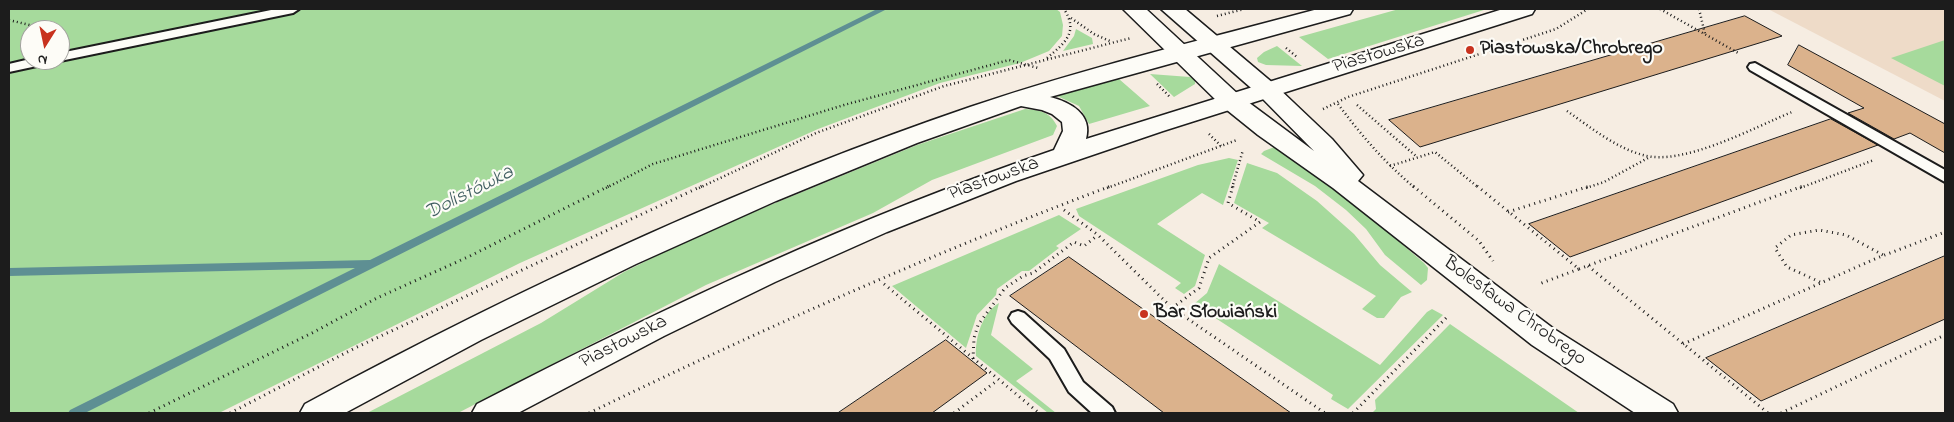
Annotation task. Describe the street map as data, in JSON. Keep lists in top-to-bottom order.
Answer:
{
  "streets": {
    "main road": ["Piastowska", "Bolesława Chrobrego"]
  },
  "crossings": [
    ["Piastowska", "Bolesława Chrobrego"]
  ],
  "water": ["Dolistówka"],
  "places": ["Piastowska/Chrobrego", "Bar Słowiański"],
  "north": "bottom"
}
